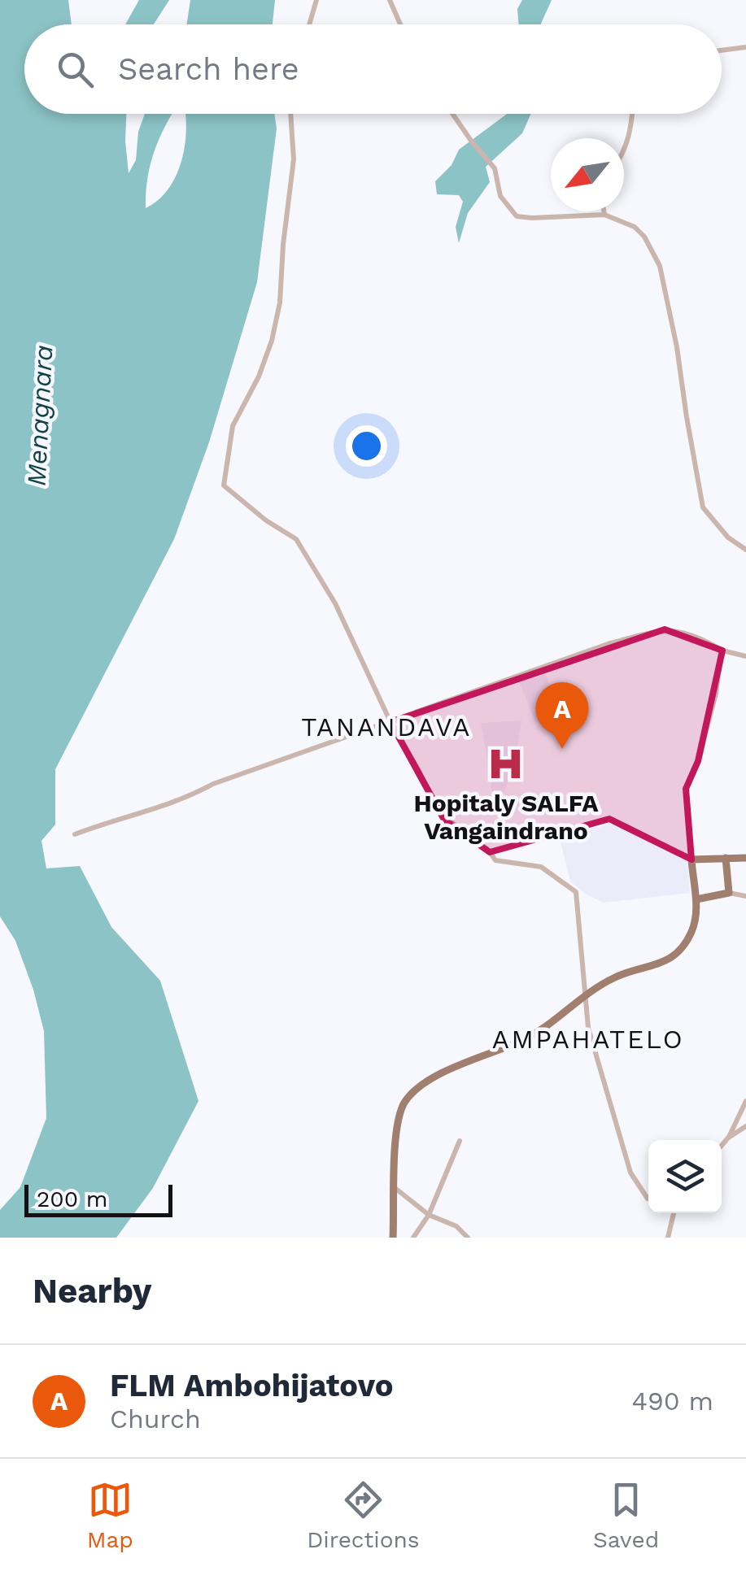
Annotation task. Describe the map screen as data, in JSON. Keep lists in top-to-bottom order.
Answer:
{
  "districts": ["TANANDAVA", "AMPAHATELO"],
  "water": ["Menagnara"],
  "places": {
    "hospital": ["Hopitaly SALFA Vangaindrano"]
  },
  "scale_bar": "200 m",
  "north": "bottom left",
  "page": {
    "search": "Search here",
    "pins": "A",
    "scale": "200 m",
    "heading": "Nearby",
    "list": [
      {
        "mark": "A",
        "name": "FLM Ambohijatovo",
        "note": "Church",
        "value": "490 m"
      }
    ],
    "nav": ["Map", "Directions", "Saved"]
  }
}
